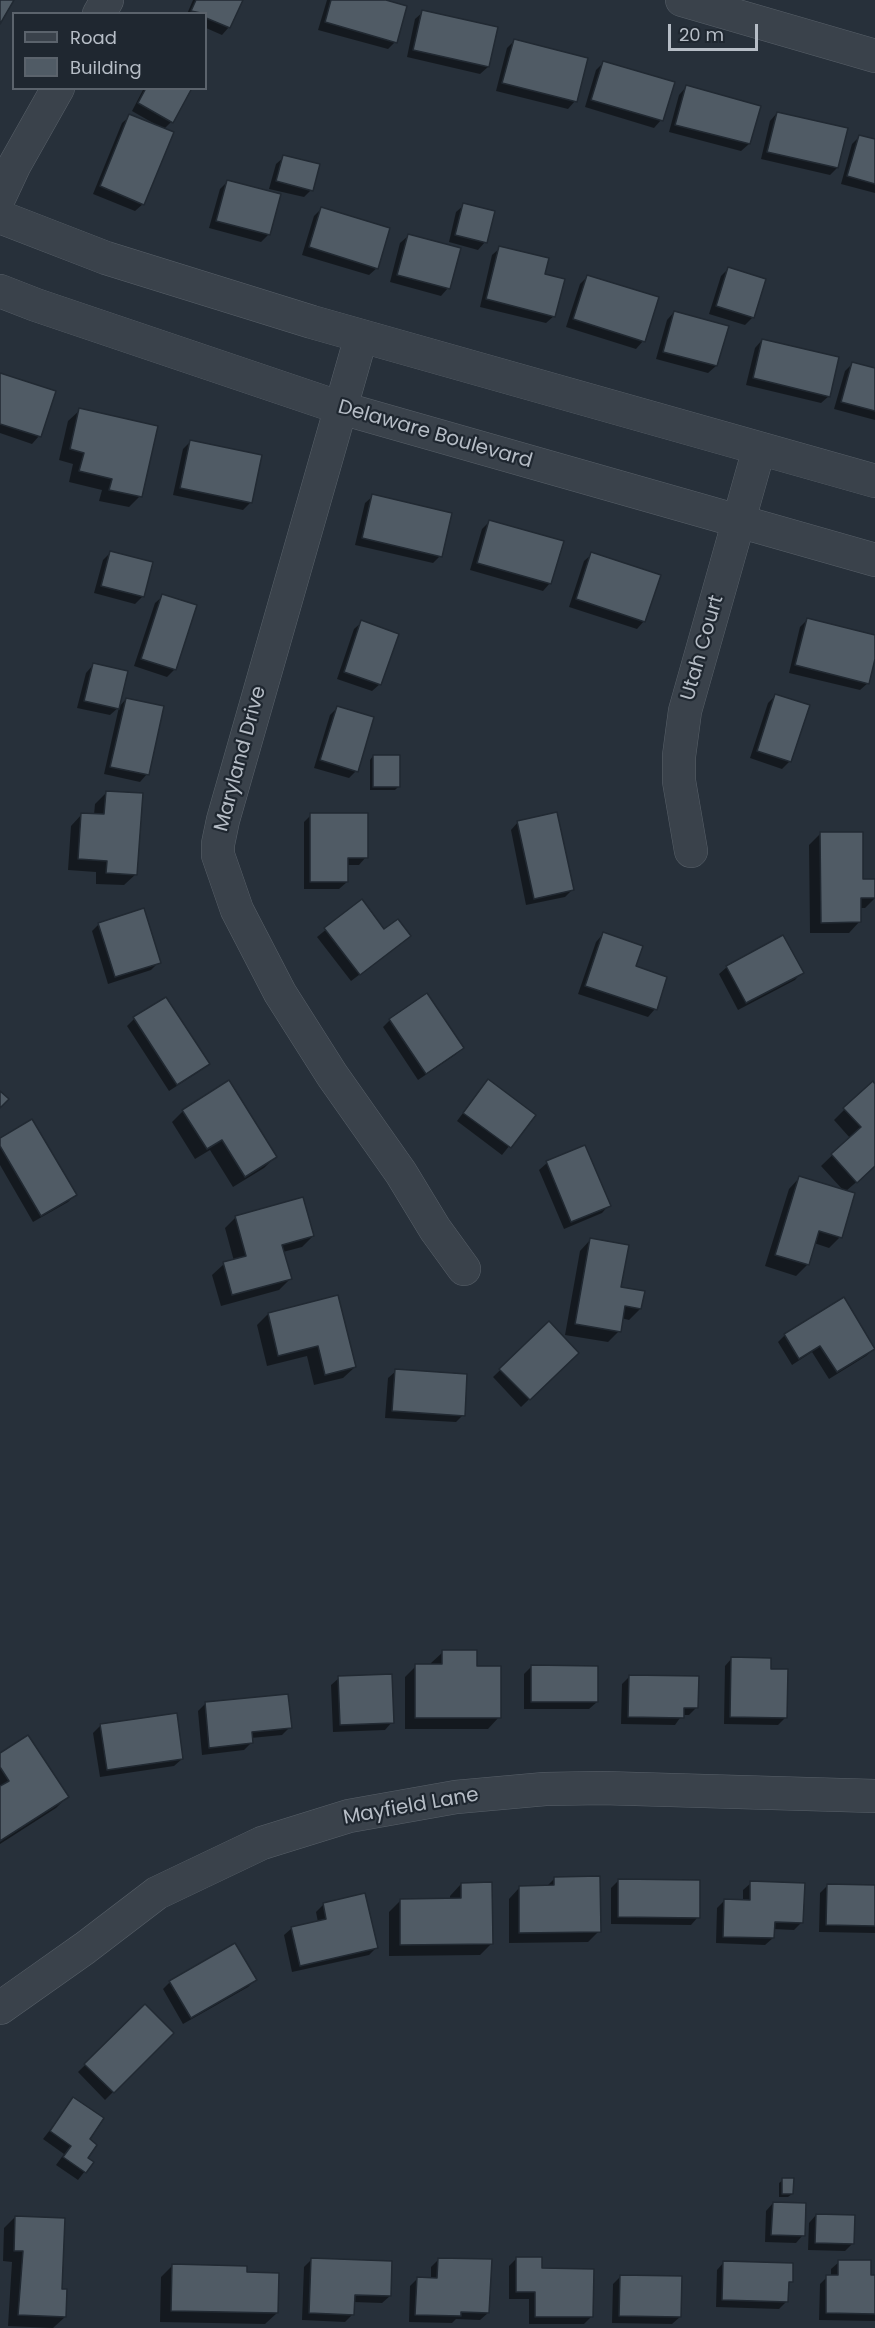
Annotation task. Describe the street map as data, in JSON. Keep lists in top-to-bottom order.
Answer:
{
  "streets": {
    "street": [
      "Delaware Boulevard",
      "Utah Court",
      "Maryland Drive",
      "Mayfield Lane"
    ]
  },
  "crossings": [
    ["Delaware Boulevard", "Utah Court"],
    ["Delaware Boulevard", "Maryland Drive"]
  ],
  "legend": ["Road", "Building"],
  "scale_bar": "20 m"
}
